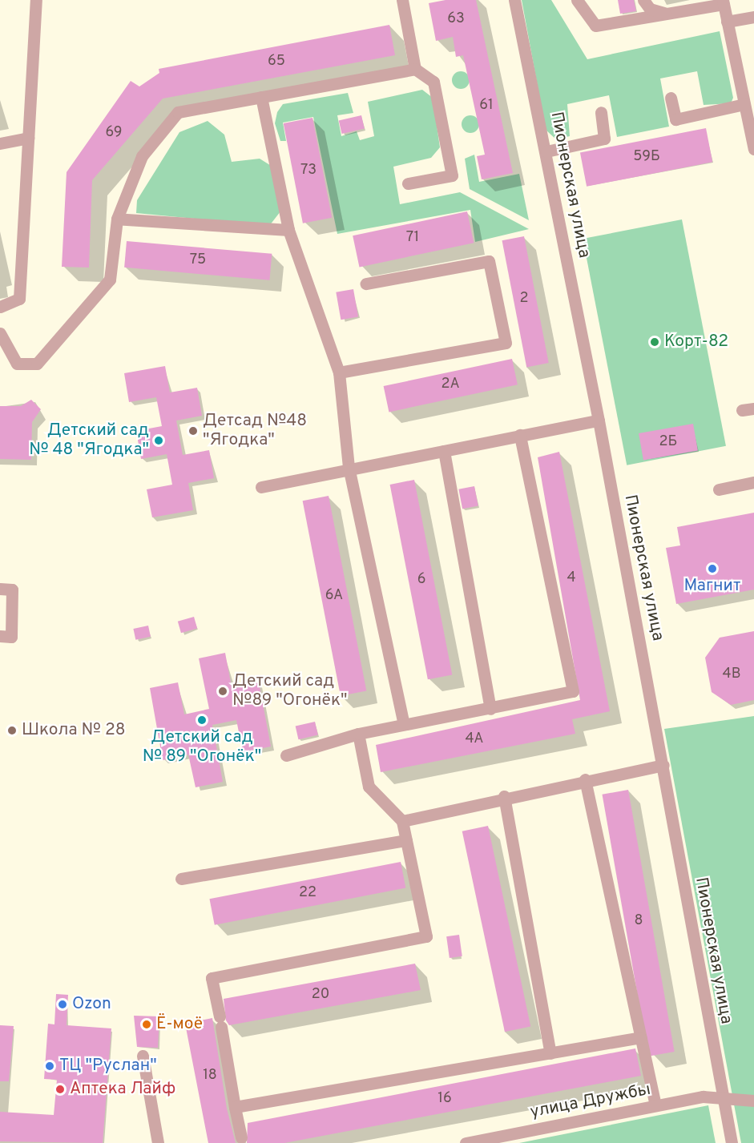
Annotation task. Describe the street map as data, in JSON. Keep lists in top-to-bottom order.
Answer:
{
  "streets": {
    "street": ["Пионерская улица", "улица Дружбы"]
  },
  "crossings": [
    ["Пионерская улица", "улица Дружбы"]
  ],
  "places": [
    "Корт-82",
    "Детсад №48 \"Ягодка\"",
    "Детский сад № 48 \"Ягодка\"",
    "Магнит",
    "Детский сад №89 \"Огонёк\"",
    "Детский сад № 89 \"Огонёк\"",
    "Школа № 28",
    "Ozon",
    "Ё-моё",
    "ТЦ \"Руслан\"",
    "Аптека Лайф"
  ],
  "house_numbers": [
    "63",
    "65",
    "61",
    "69",
    "59Б",
    "73",
    "71",
    "75",
    "2",
    "2А",
    "2Б",
    "4",
    "6",
    "6А",
    "4В",
    "4А",
    "22",
    "8",
    "20",
    "18",
    "16"
  ]
}
